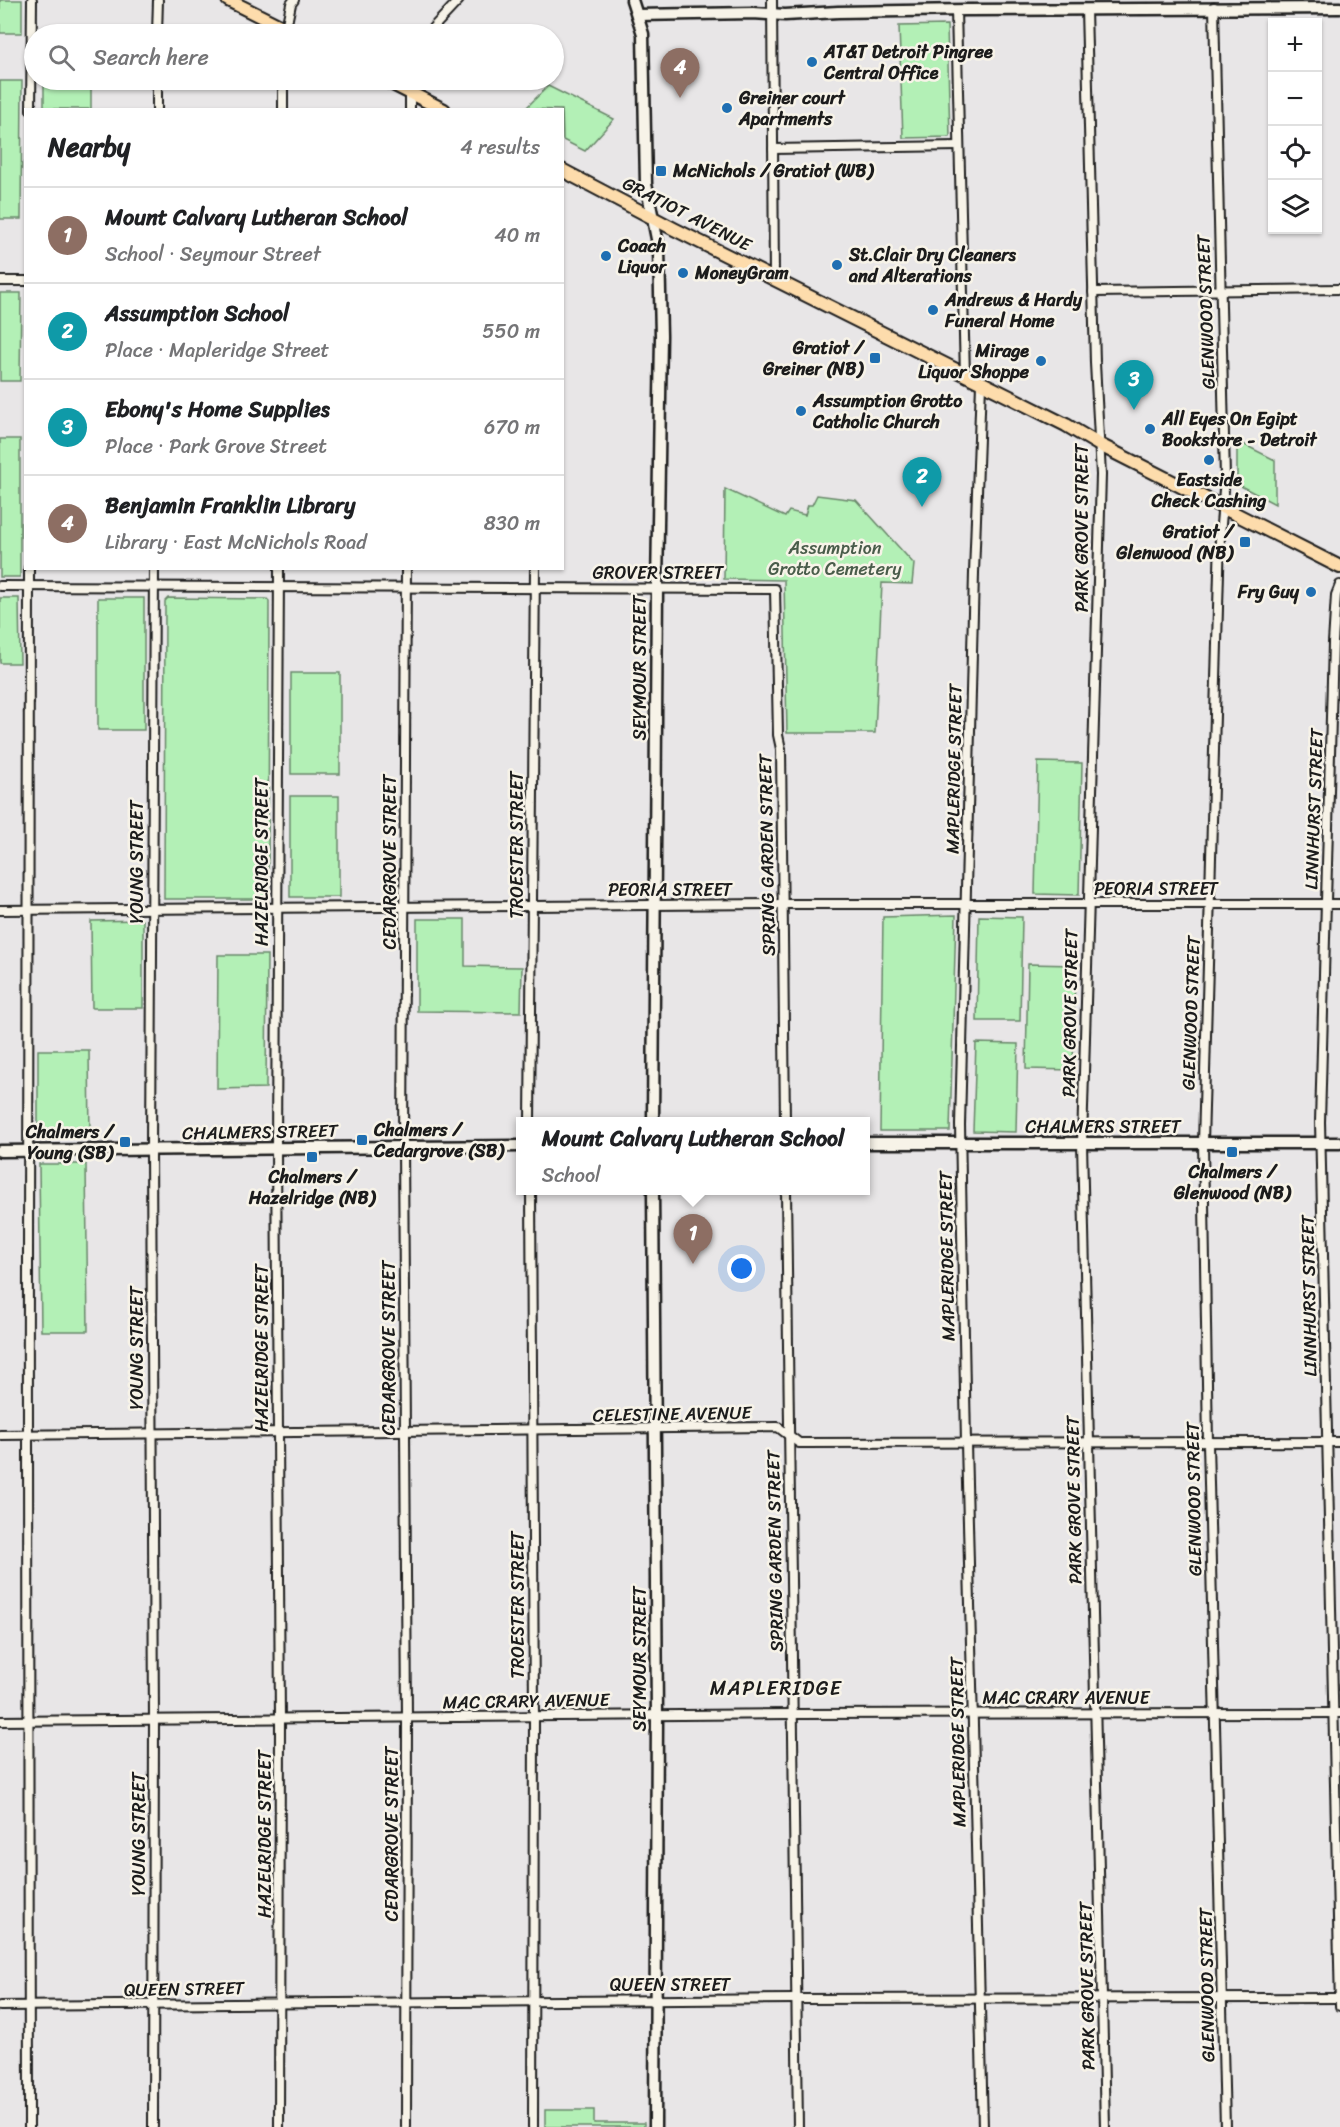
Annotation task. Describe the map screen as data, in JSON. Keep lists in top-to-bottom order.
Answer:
{
  "streets": {
    "main road": ["GRATIOT AVENUE"],
    "street": [
      "GLENWOOD STREET",
      "PARK GROVE STREET",
      "GROVER STREET",
      "SEYMOUR STREET",
      "MAPLERIDGE STREET",
      "LINNHURST STREET",
      "TROESTER STREET",
      "SPRING GARDEN STREET",
      "YOUNG STREET",
      "HAZELRIDGE STREET",
      "CEDARGROVE STREET",
      "PEORIA STREET",
      "CHALMERS STREET",
      "CELESTINE AVENUE",
      "MAC CRARY AVENUE",
      "QUEEN STREET"
    ]
  },
  "crossings": [
    ["GRATIOT AVENUE", "GLENWOOD STREET"],
    ["GRATIOT AVENUE", "PARK GROVE STREET"],
    ["GRATIOT AVENUE", "SEYMOUR STREET"],
    ["GRATIOT AVENUE", "MAPLERIDGE STREET"],
    ["GLENWOOD STREET", "PEORIA STREET"],
    ["GLENWOOD STREET", "CHALMERS STREET"],
    ["GLENWOOD STREET", "CELESTINE AVENUE"],
    ["GLENWOOD STREET", "MAC CRARY AVENUE"],
    ["GLENWOOD STREET", "QUEEN STREET"],
    ["PARK GROVE STREET", "PEORIA STREET"],
    ["PARK GROVE STREET", "CHALMERS STREET"],
    ["PARK GROVE STREET", "CELESTINE AVENUE"],
    ["PARK GROVE STREET", "MAC CRARY AVENUE"],
    ["PARK GROVE STREET", "QUEEN STREET"],
    ["GROVER STREET", "SEYMOUR STREET"],
    ["GROVER STREET", "TROESTER STREET"],
    ["GROVER STREET", "SPRING GARDEN STREET"],
    ["GROVER STREET", "YOUNG STREET"],
    ["GROVER STREET", "HAZELRIDGE STREET"],
    ["GROVER STREET", "CEDARGROVE STREET"],
    ["SEYMOUR STREET", "PEORIA STREET"],
    ["SEYMOUR STREET", "CELESTINE AVENUE"],
    ["SEYMOUR STREET", "MAC CRARY AVENUE"],
    ["SEYMOUR STREET", "QUEEN STREET"],
    ["MAPLERIDGE STREET", "PEORIA STREET"],
    ["MAPLERIDGE STREET", "CHALMERS STREET"],
    ["MAPLERIDGE STREET", "CELESTINE AVENUE"],
    ["MAPLERIDGE STREET", "MAC CRARY AVENUE"],
    ["MAPLERIDGE STREET", "QUEEN STREET"],
    ["LINNHURST STREET", "PEORIA STREET"],
    ["LINNHURST STREET", "CHALMERS STREET"],
    ["LINNHURST STREET", "CELESTINE AVENUE"],
    ["LINNHURST STREET", "MAC CRARY AVENUE"],
    ["LINNHURST STREET", "QUEEN STREET"],
    ["TROESTER STREET", "PEORIA STREET"],
    ["TROESTER STREET", "CELESTINE AVENUE"],
    ["TROESTER STREET", "MAC CRARY AVENUE"],
    ["TROESTER STREET", "QUEEN STREET"],
    ["SPRING GARDEN STREET", "PEORIA STREET"],
    ["SPRING GARDEN STREET", "CELESTINE AVENUE"],
    ["SPRING GARDEN STREET", "MAC CRARY AVENUE"],
    ["SPRING GARDEN STREET", "QUEEN STREET"],
    ["YOUNG STREET", "PEORIA STREET"],
    ["YOUNG STREET", "CHALMERS STREET"],
    ["YOUNG STREET", "CELESTINE AVENUE"],
    ["YOUNG STREET", "MAC CRARY AVENUE"],
    ["YOUNG STREET", "QUEEN STREET"],
    ["HAZELRIDGE STREET", "PEORIA STREET"],
    ["HAZELRIDGE STREET", "CHALMERS STREET"],
    ["HAZELRIDGE STREET", "CELESTINE AVENUE"],
    ["HAZELRIDGE STREET", "MAC CRARY AVENUE"],
    ["HAZELRIDGE STREET", "QUEEN STREET"],
    ["CEDARGROVE STREET", "PEORIA STREET"],
    ["CEDARGROVE STREET", "CHALMERS STREET"],
    ["CEDARGROVE STREET", "CELESTINE AVENUE"],
    ["CEDARGROVE STREET", "MAC CRARY AVENUE"],
    ["CEDARGROVE STREET", "QUEEN STREET"]
  ],
  "districts": ["MAPLERIDGE"],
  "parks": ["Assumption Grotto Cemetery"],
  "places": {
    "other": [
      "AT&T Detroit Pingree Central Office",
      "Greiner court Apartments",
      "Coach Liquor",
      "St.Clair Dry Cleaners and Alterations",
      "MoneyGram",
      "Andrews & Hardy Funeral Home",
      "Mirage Liquor Shoppe",
      "Assumption Grotto Catholic Church",
      "All Eyes On Egipt Bookstore - Detroit",
      "Eastside Check Cashing",
      "Fry Guy"
    ],
    "transit": [
      "McNichols / Gratiot (WB)",
      "Gratiot / Greiner (NB)",
      "Gratiot / Glenwood (NB)",
      "Chalmers / Cedargrove (SB)",
      "Chalmers / Young (SB)",
      "Chalmers / Glenwood (NB)",
      "Chalmers / Hazelridge (NB)"
    ]
  },
  "page": {
    "map_buttons": ["+", "−"],
    "search": "Search here",
    "pins": [
      "4",
      "3",
      "2",
      "1"
    ],
    "heading": ["Nearby", "4 results"],
    "list": [
      {
        "mark": "1",
        "name": "Mount Calvary Lutheran School",
        "note": "School · Seymour Street",
        "value": "40 m"
      },
      {
        "mark": "2",
        "name": "Assumption School",
        "note": "Place · Mapleridge Street",
        "value": "550 m"
      },
      {
        "mark": "3",
        "name": "Ebony's Home Supplies",
        "note": "Place · Park Grove Street",
        "value": "670 m"
      },
      {
        "mark": "4",
        "name": "Benjamin Franklin Library",
        "note": "Library · East McNichols Road",
        "value": "830 m"
      }
    ],
    "popup": ["Mount Calvary Lutheran School", "School"]
  }
}
